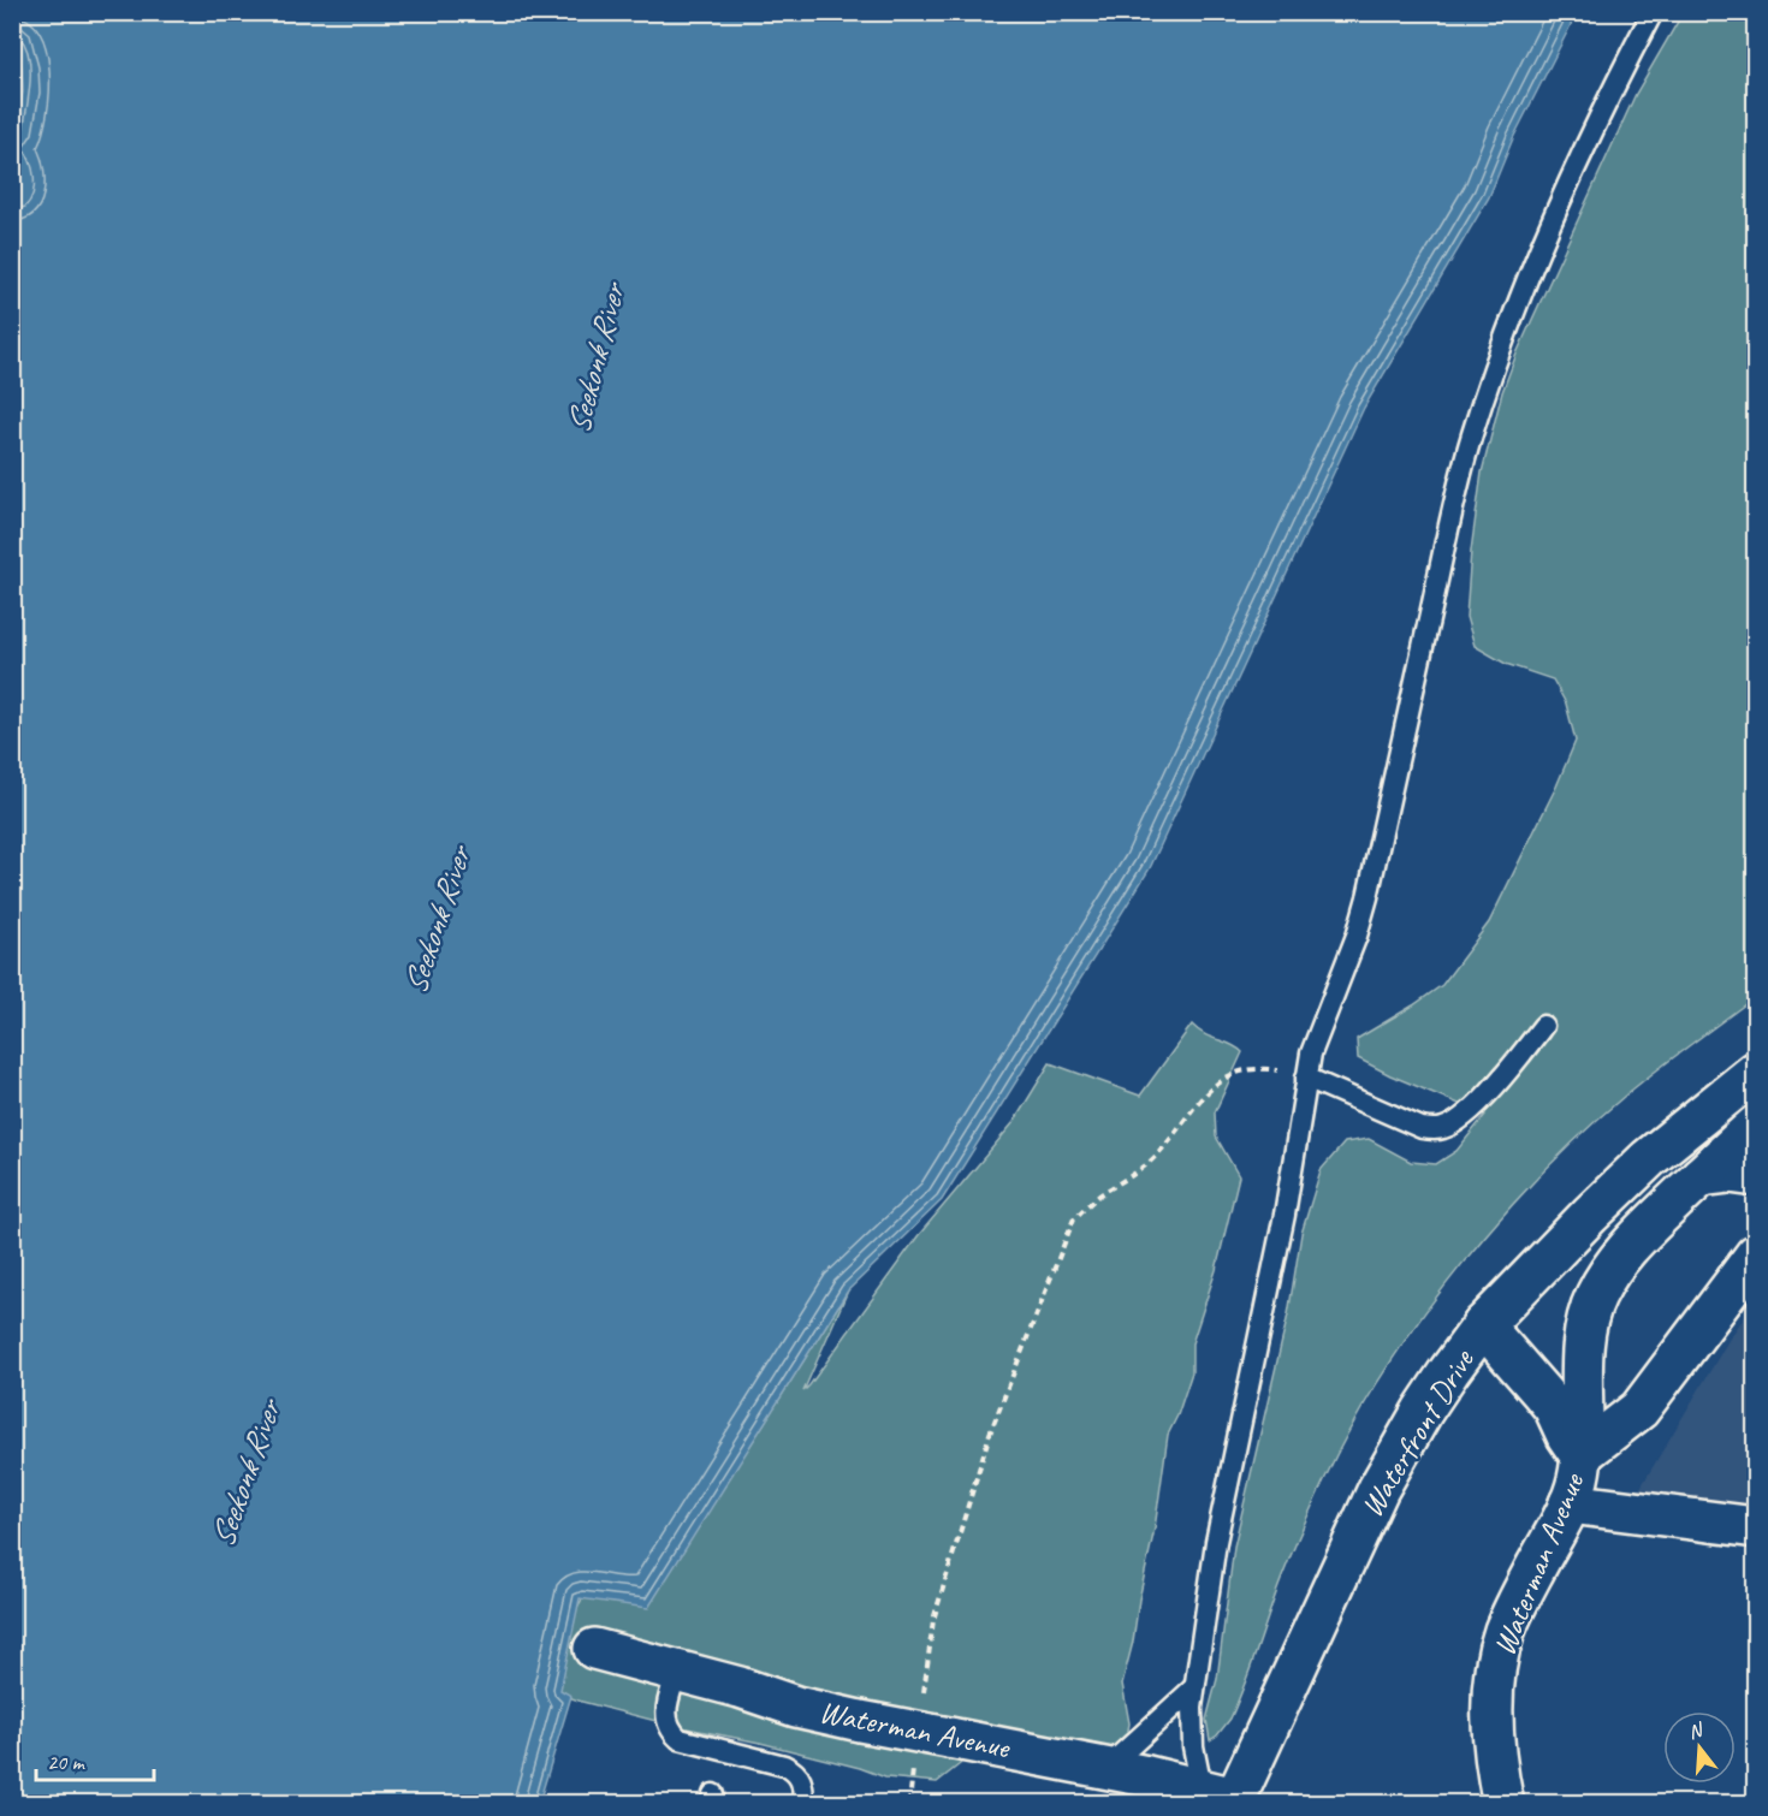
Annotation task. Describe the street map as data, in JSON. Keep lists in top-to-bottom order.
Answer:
{
  "streets": {
    "main road": ["Waterfront Drive", "Waterman Avenue"]
  },
  "crossings": [
    ["Waterfront Drive", "Waterman Avenue"]
  ],
  "water": ["Seekonk River"],
  "scale_bar": "20 m",
  "north": "top"
}
